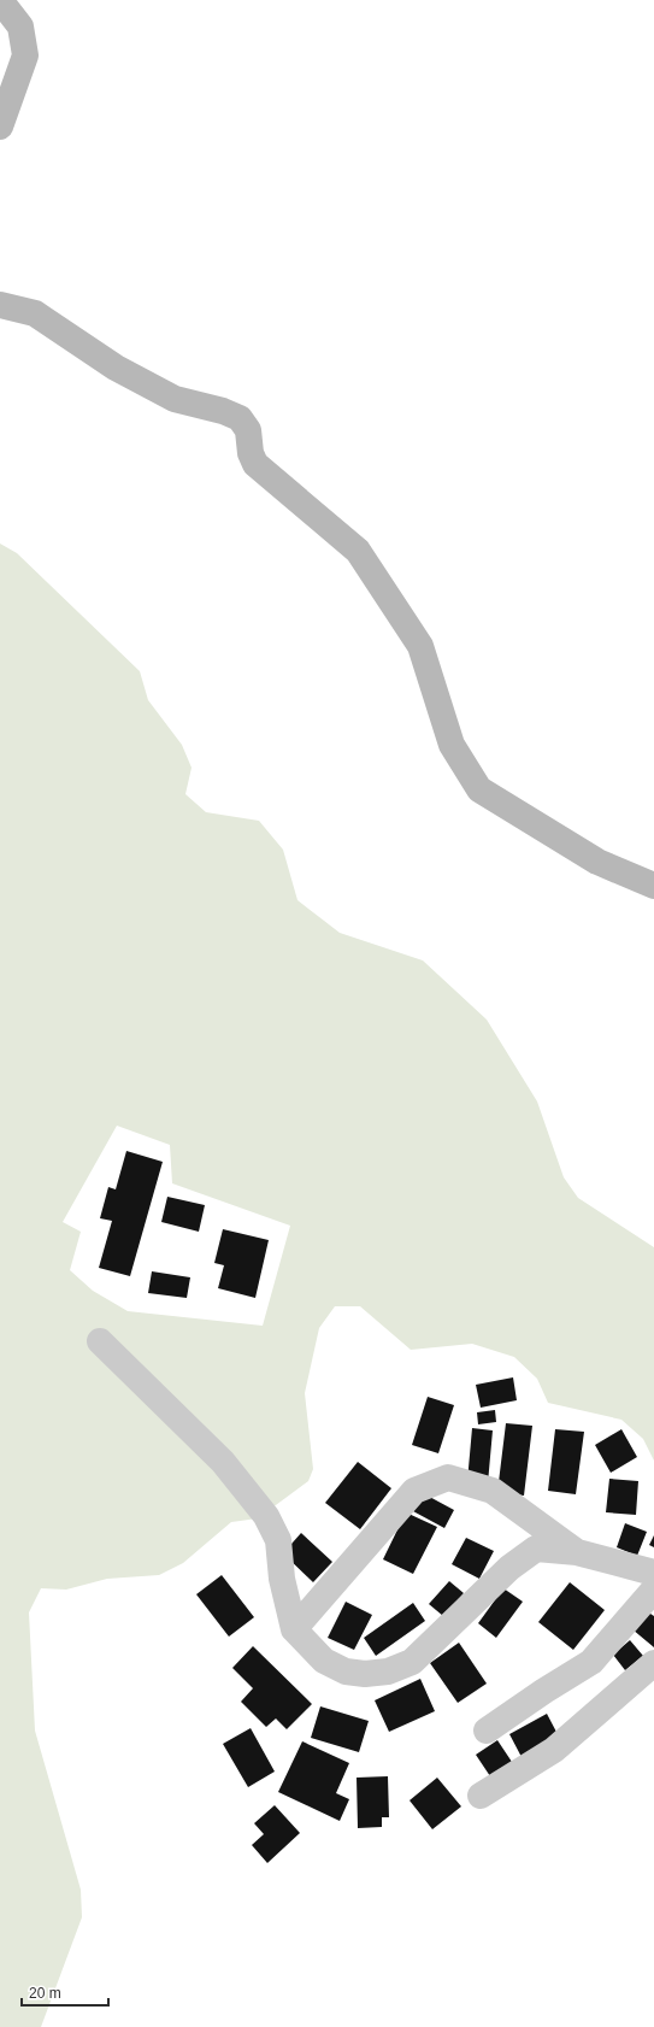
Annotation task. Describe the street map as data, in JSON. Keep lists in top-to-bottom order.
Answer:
{
  "scale_bar": "20 m"
}
